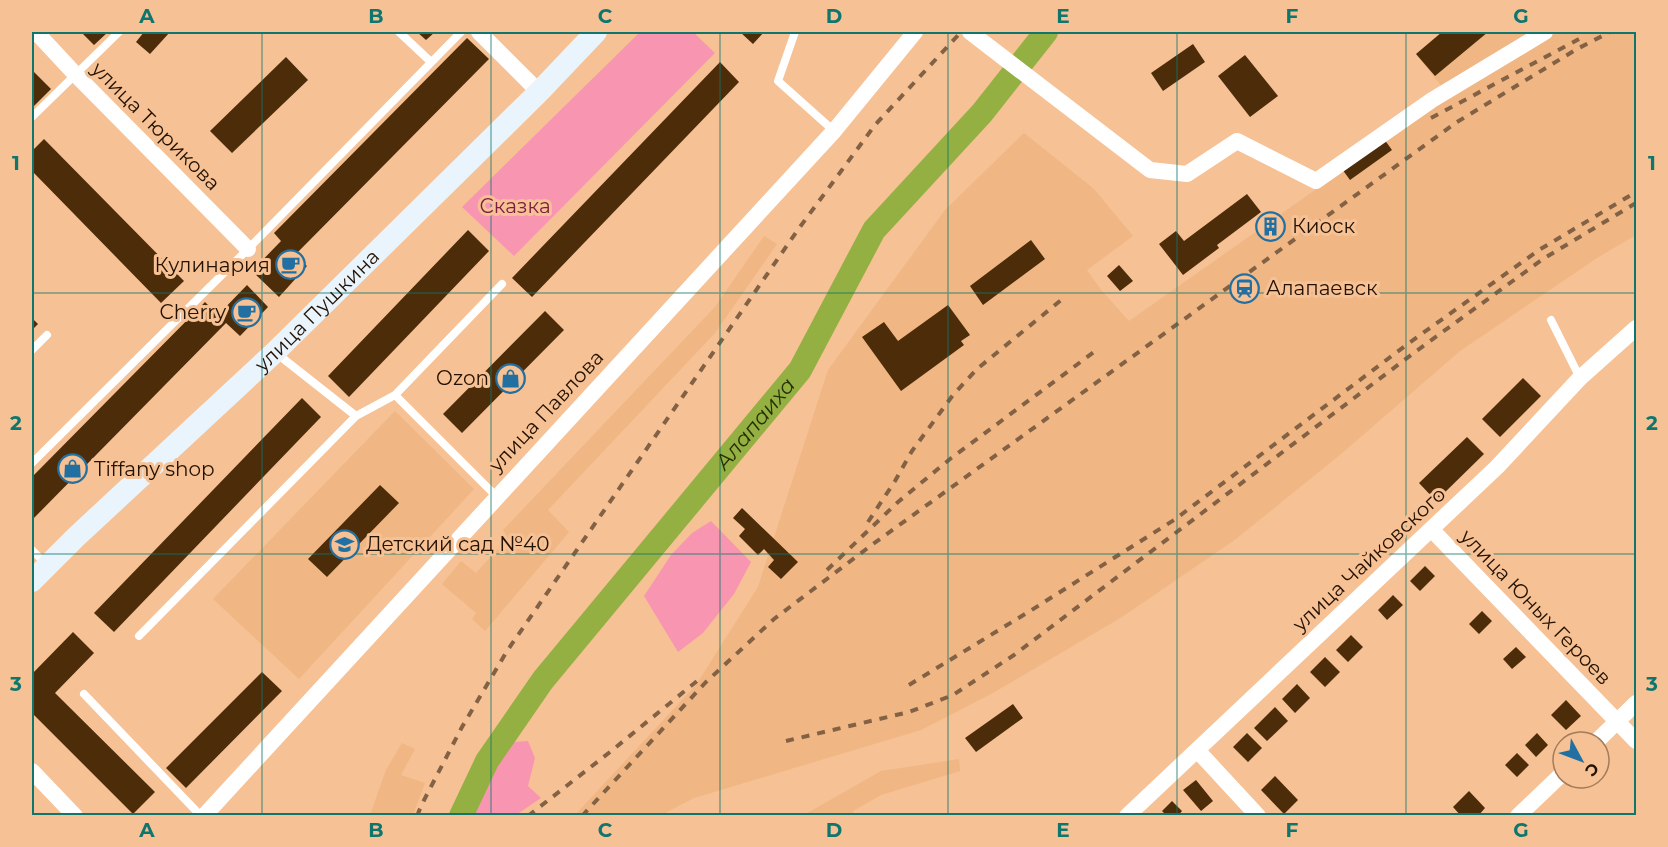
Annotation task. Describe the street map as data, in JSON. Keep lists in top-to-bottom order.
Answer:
{
  "streets": {
    "street": [
      "улица Тюрикова",
      "улица Пушкина",
      "улица Павлова",
      "улица Чайковского",
      "улица Юных Героев"
    ]
  },
  "crossings": [
    ["улица Чайковского", "улица Юных Героев"]
  ],
  "water": ["Алапаиха"],
  "parks": ["Сказка"],
  "places": {
    "building": ["Киоск"],
    "cafe": ["Кулинария", "Cherry"],
    "station": ["Алапаевск"],
    "shop": ["Ozon", "Tiffany shop"],
    "school or university": ["Детский сад №40"]
  },
  "north": "bottom right",
  "grid": {
    "columns": [
      "A",
      "B",
      "C",
      "D",
      "E",
      "F",
      "G"
    ],
    "rows": ["1", "2", "3"]
  }
}
